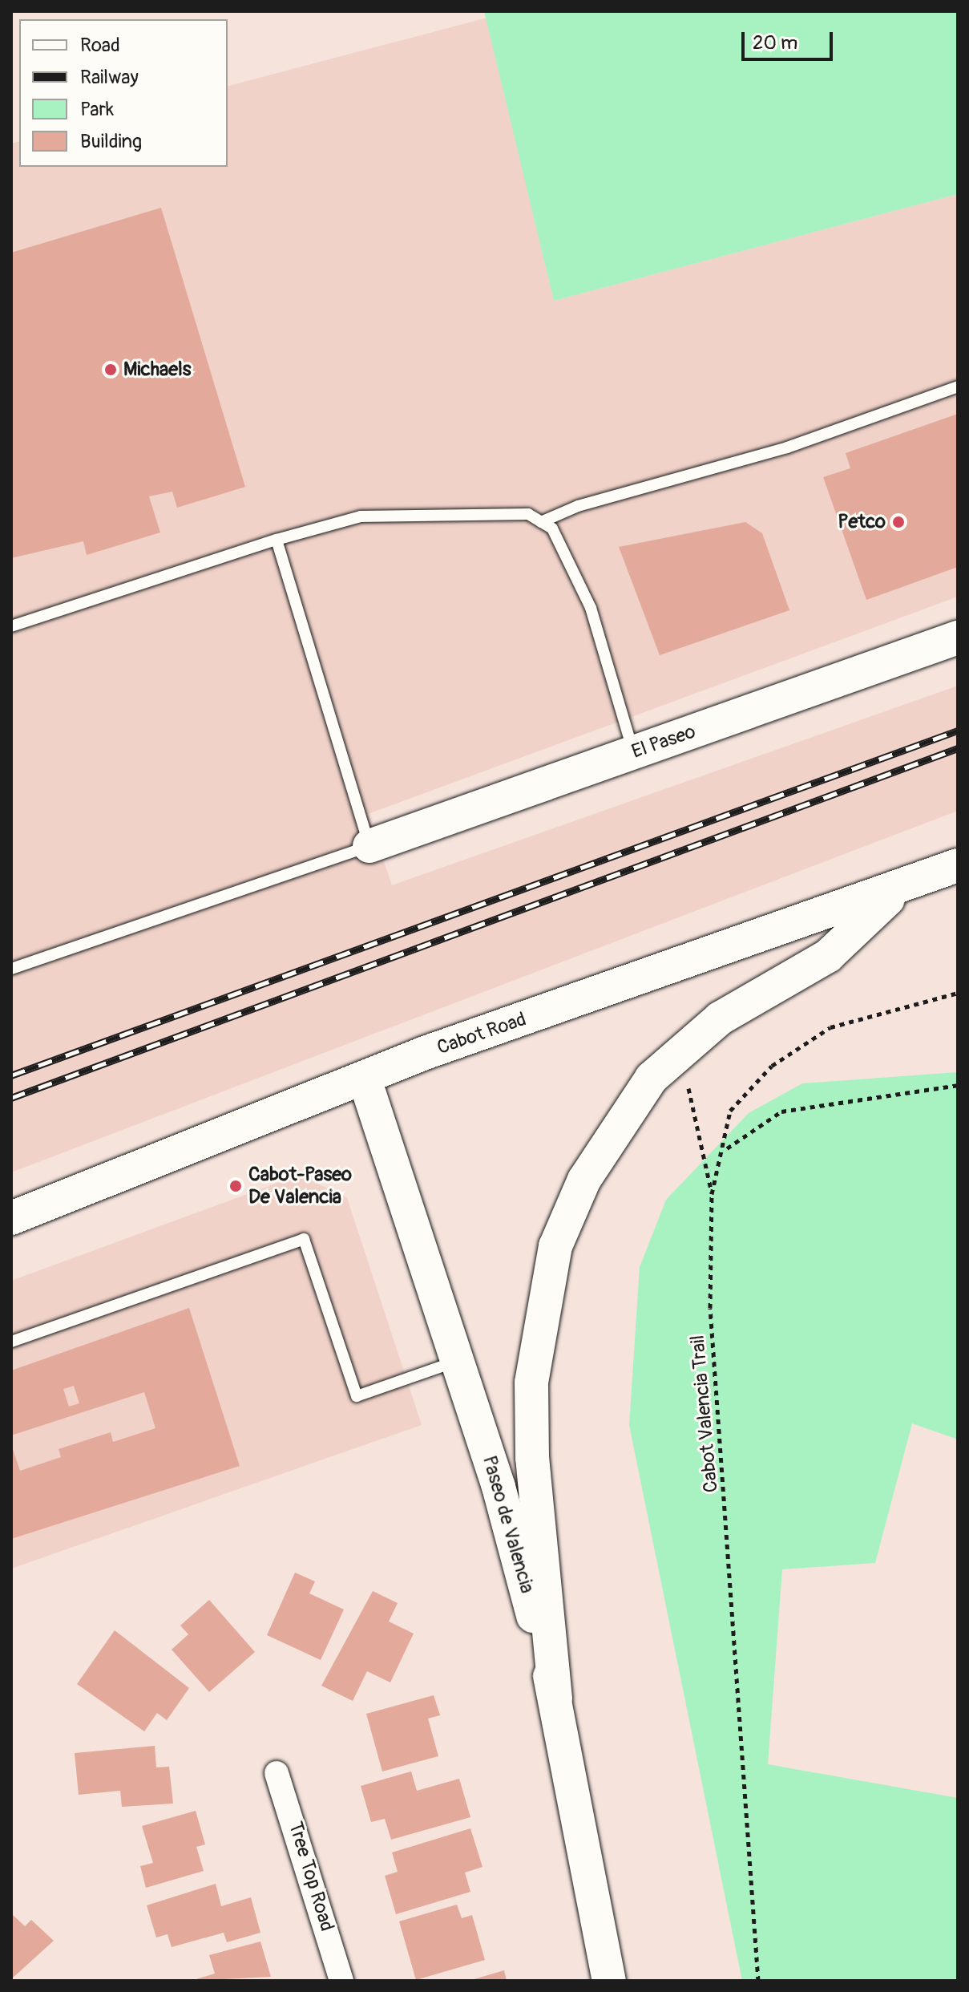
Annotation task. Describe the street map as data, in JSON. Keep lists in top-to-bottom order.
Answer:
{
  "streets": {
    "main road": ["El Paseo", "Cabot Road", "Paseo de Valencia"],
    "street": ["Tree Top Road"],
    "path": ["Cabot Valencia Trail"]
  },
  "crossings": [
    ["Cabot Road", "Paseo de Valencia"]
  ],
  "places": ["Michaels", "Petco", "Cabot-Paseo De Valencia"],
  "legend": [
    "Road",
    "Railway",
    "Park",
    "Building"
  ],
  "scale_bar": "20 m"
}
